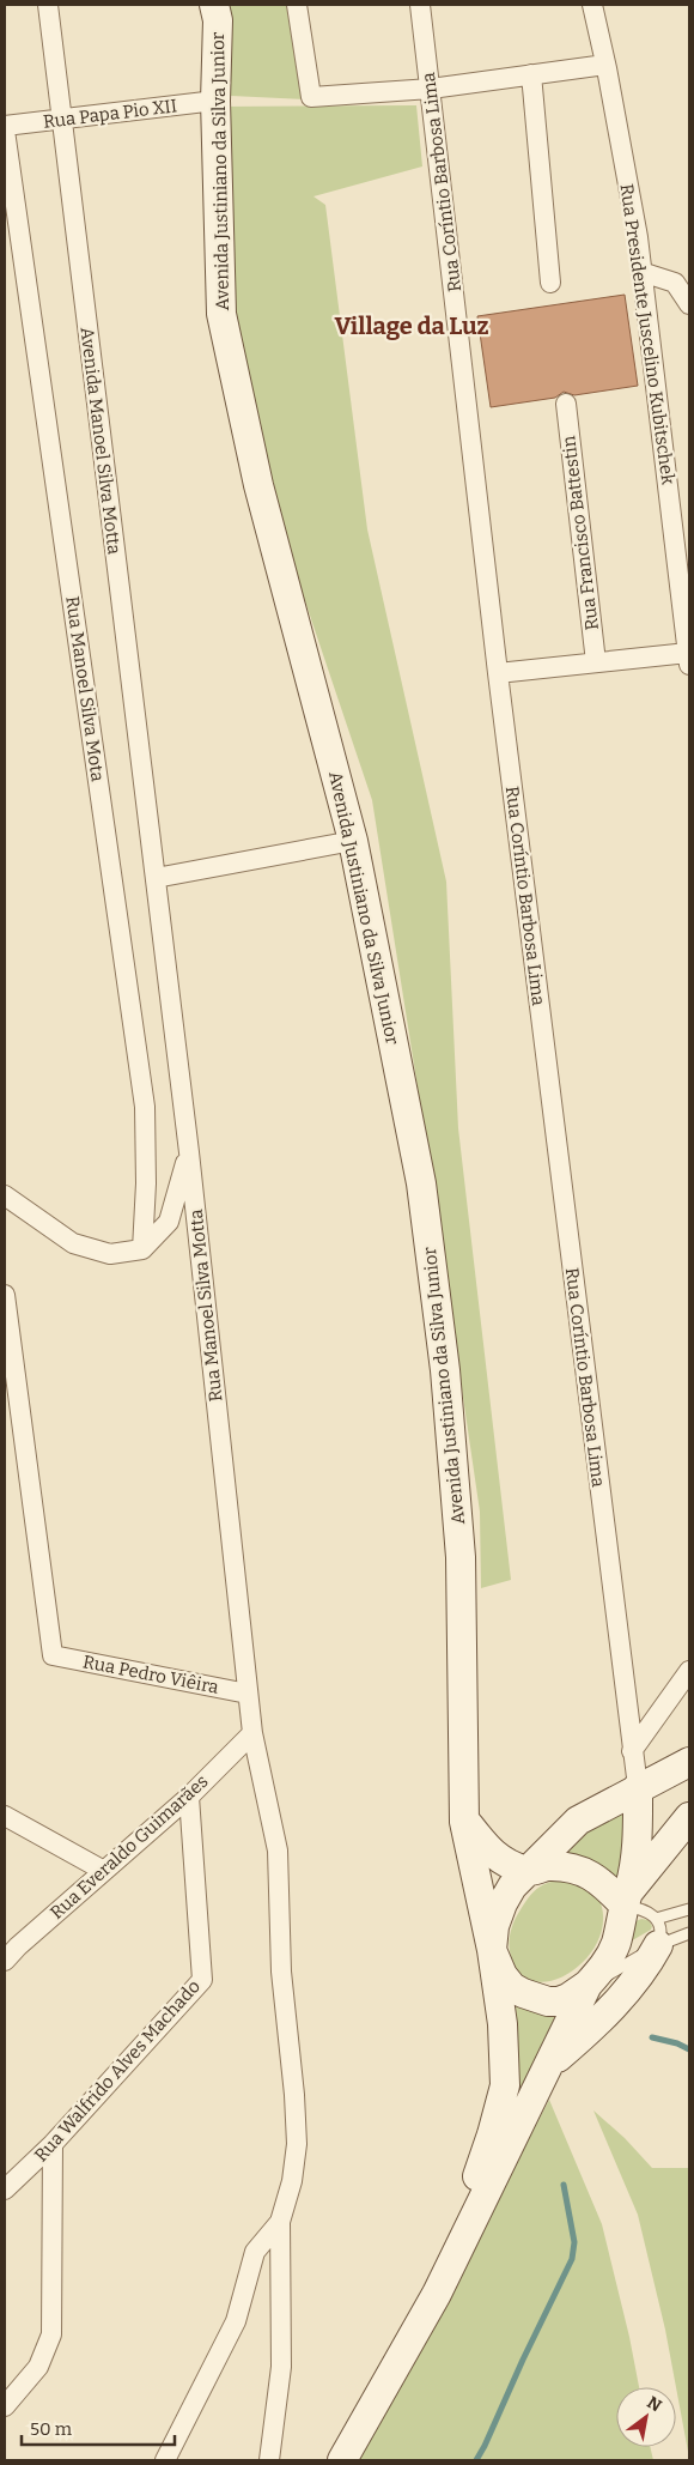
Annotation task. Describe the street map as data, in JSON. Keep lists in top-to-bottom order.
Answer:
{
  "streets": {
    "street": [
      "Rua Papa Pio XII",
      "Avenida Justiniano da Silva Junior",
      "Rua Coríntio Barbosa Lima",
      "Rua Presidente Juscelino Kubitschek",
      "Avenida Manoel Silva Motta",
      "Rua Francisco Battestin",
      "Rua Manoel Silva Mota",
      "Rua Manoel Silva Motta",
      "Rua Pedro Viêira",
      "Rua Everaldo Guimarães",
      "Rua Walfrido Alves Machado"
    ]
  },
  "crossings": [
    ["Rua Papa Pio XII", "Avenida Justiniano da Silva Junior"],
    ["Rua Papa Pio XII", "Avenida Manoel Silva Motta"],
    ["Avenida Manoel Silva Motta", "Rua Manoel Silva Motta"],
    ["Rua Manoel Silva Motta", "Rua Pedro Viêira"],
    ["Rua Manoel Silva Motta", "Rua Everaldo Guimarães"],
    ["Rua Everaldo Guimarães", "Rua Walfrido Alves Machado"]
  ],
  "districts": ["Village da Luz"],
  "scale_bar": "50 m",
  "north": "top right"
}
